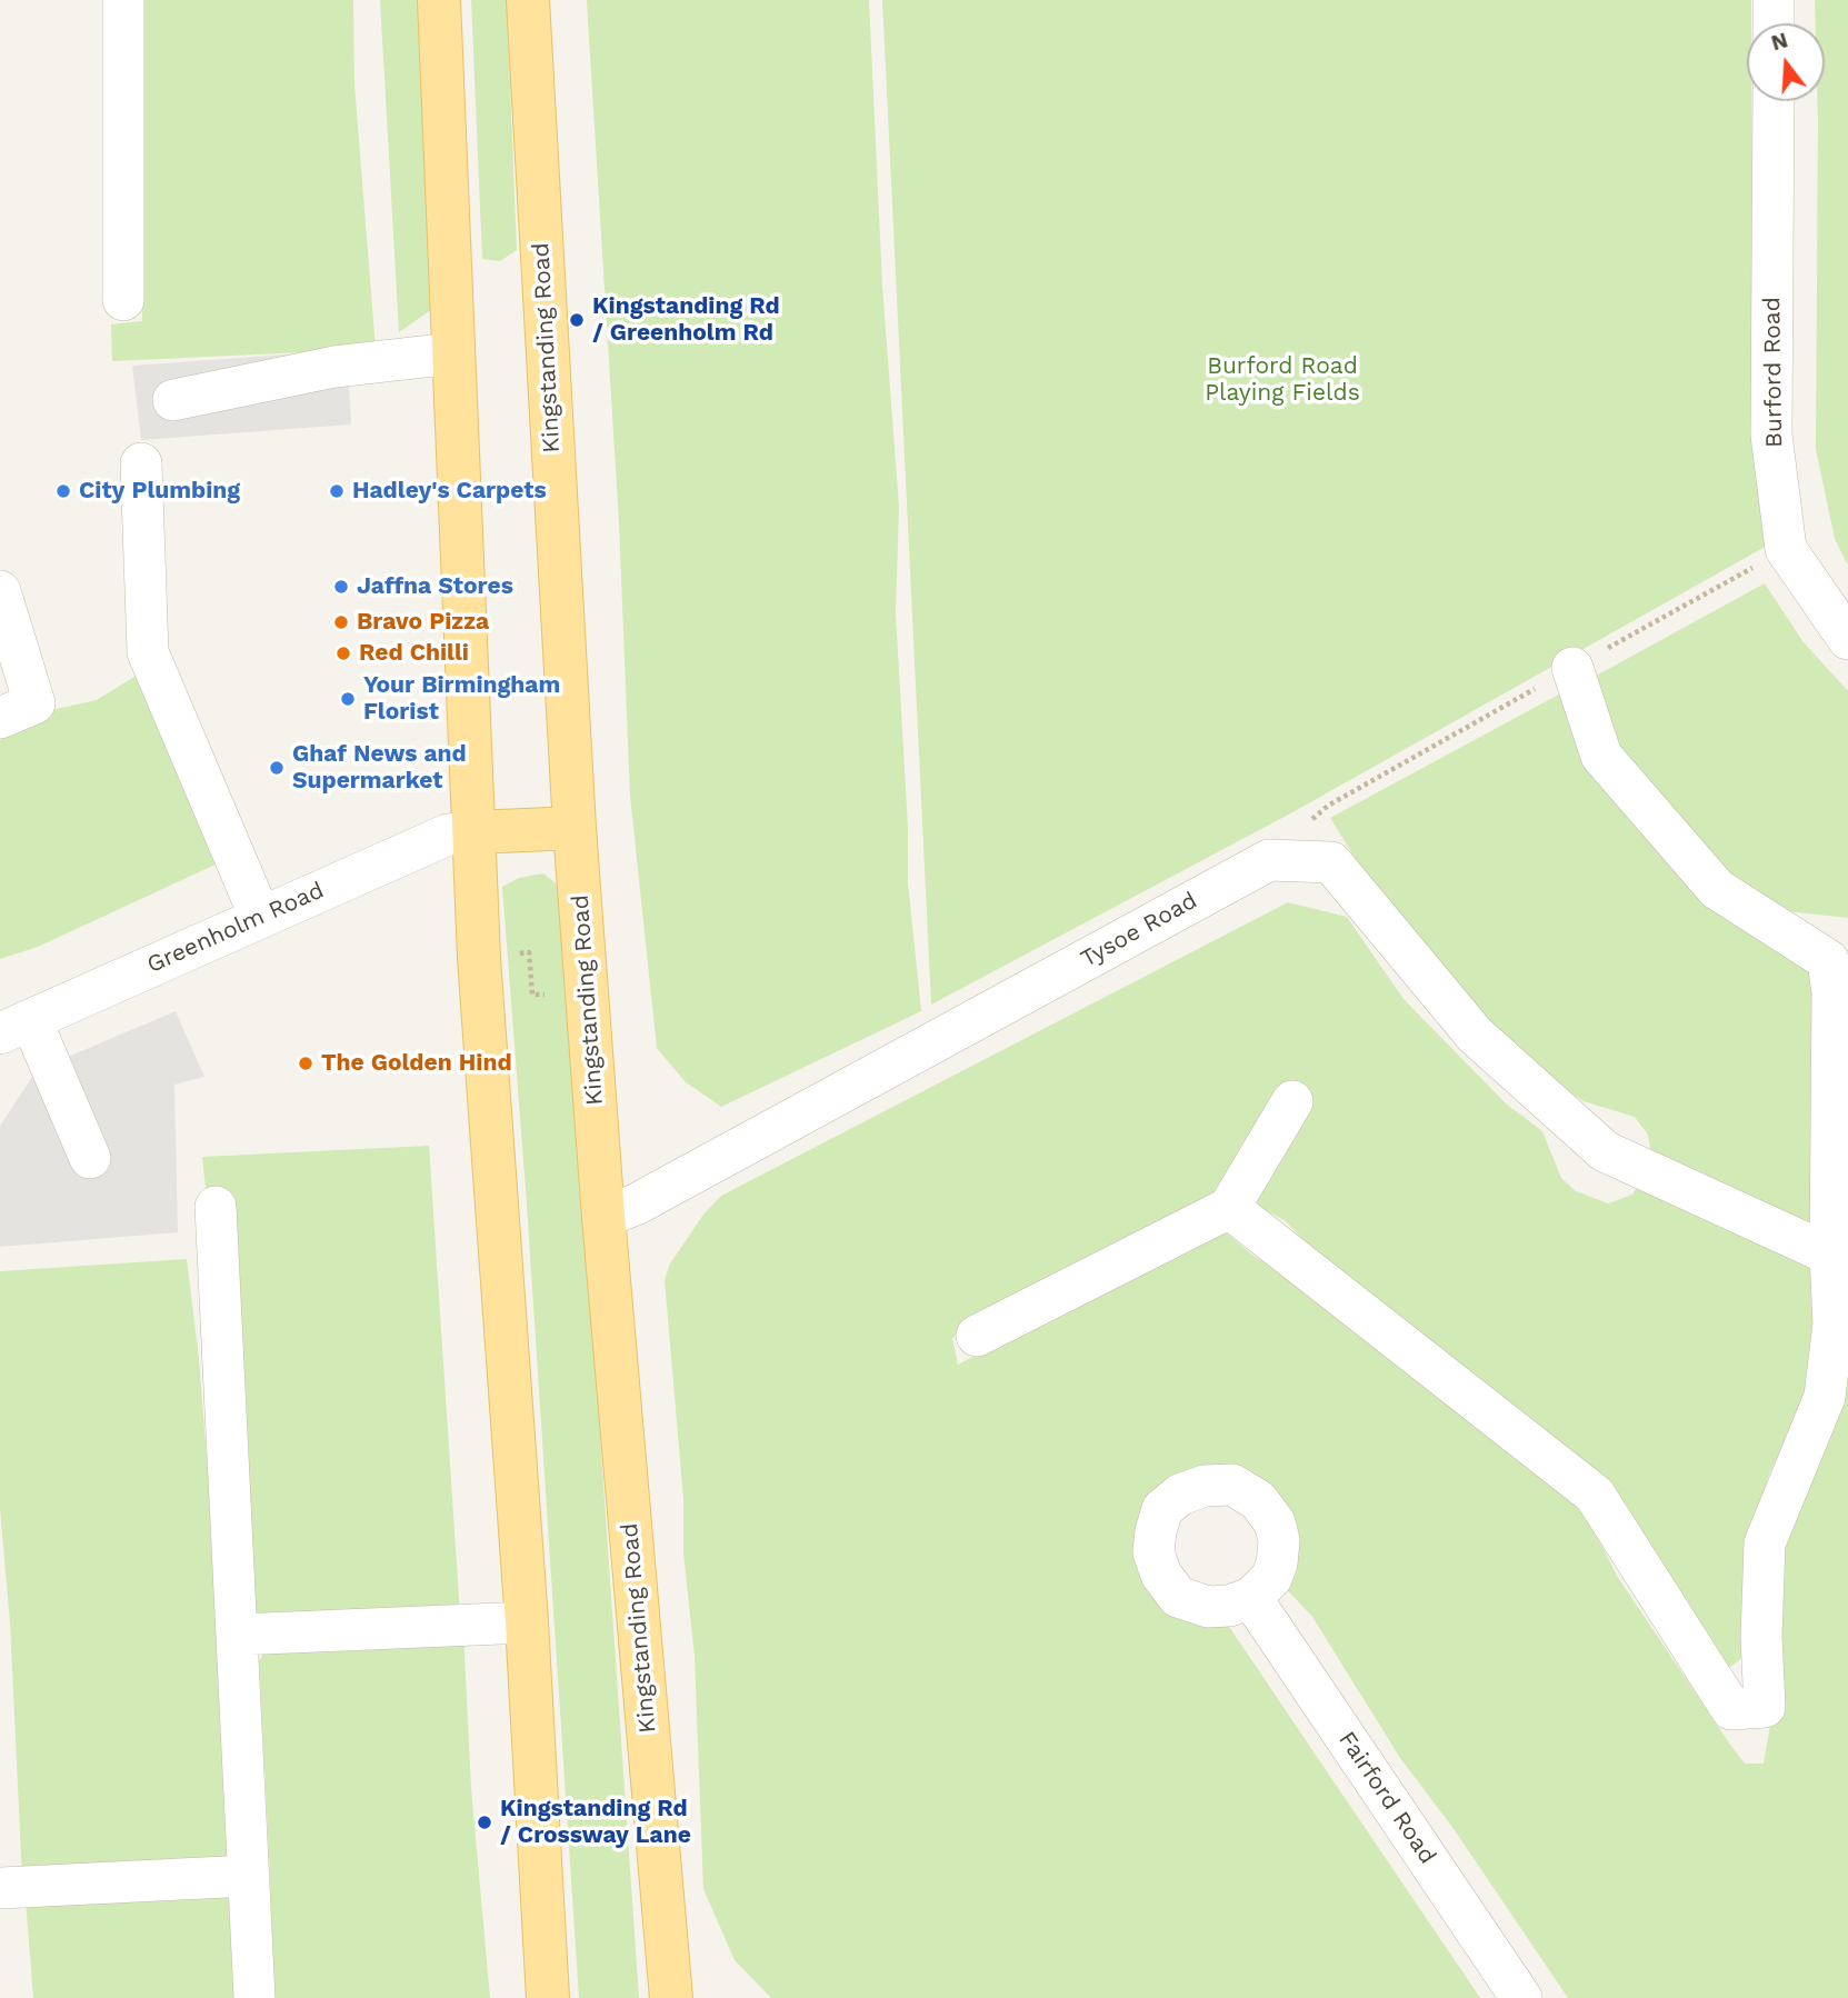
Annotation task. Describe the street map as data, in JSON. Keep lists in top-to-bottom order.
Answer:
{
  "streets": {
    "main road": ["Kingstanding Road"],
    "street": [
      "Burford Road",
      "Greenholm Road",
      "Tysoe Road",
      "Fairford Road"
    ]
  },
  "crossings": [
    ["Kingstanding Road", "Tysoe Road"]
  ],
  "parks": ["Burford Road Playing Fields"],
  "places": [
    "Kingstanding Rd / Greenholm Rd",
    "City Plumbing",
    "Hadley's Carpets",
    "Jaffna Stores",
    "Bravo Pizza",
    "Red Chilli",
    "Your Birmingham Florist",
    "Ghaf News and Supermarket",
    "The Golden Hind",
    "Kingstanding Rd / Crossway Lane"
  ],
  "north": "top"
}
